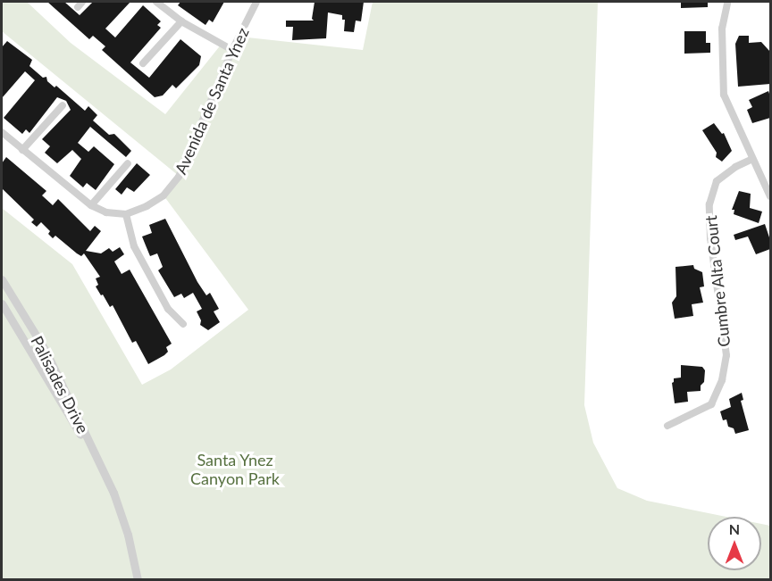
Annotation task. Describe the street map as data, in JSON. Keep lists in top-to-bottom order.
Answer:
{
  "streets": {
    "street": ["Avenida de Santa Ynez", "Cumbre Alta Court", "Palisades Drive"]
  },
  "parks": ["Santa Ynez Canyon Park"],
  "north": "top"
}
